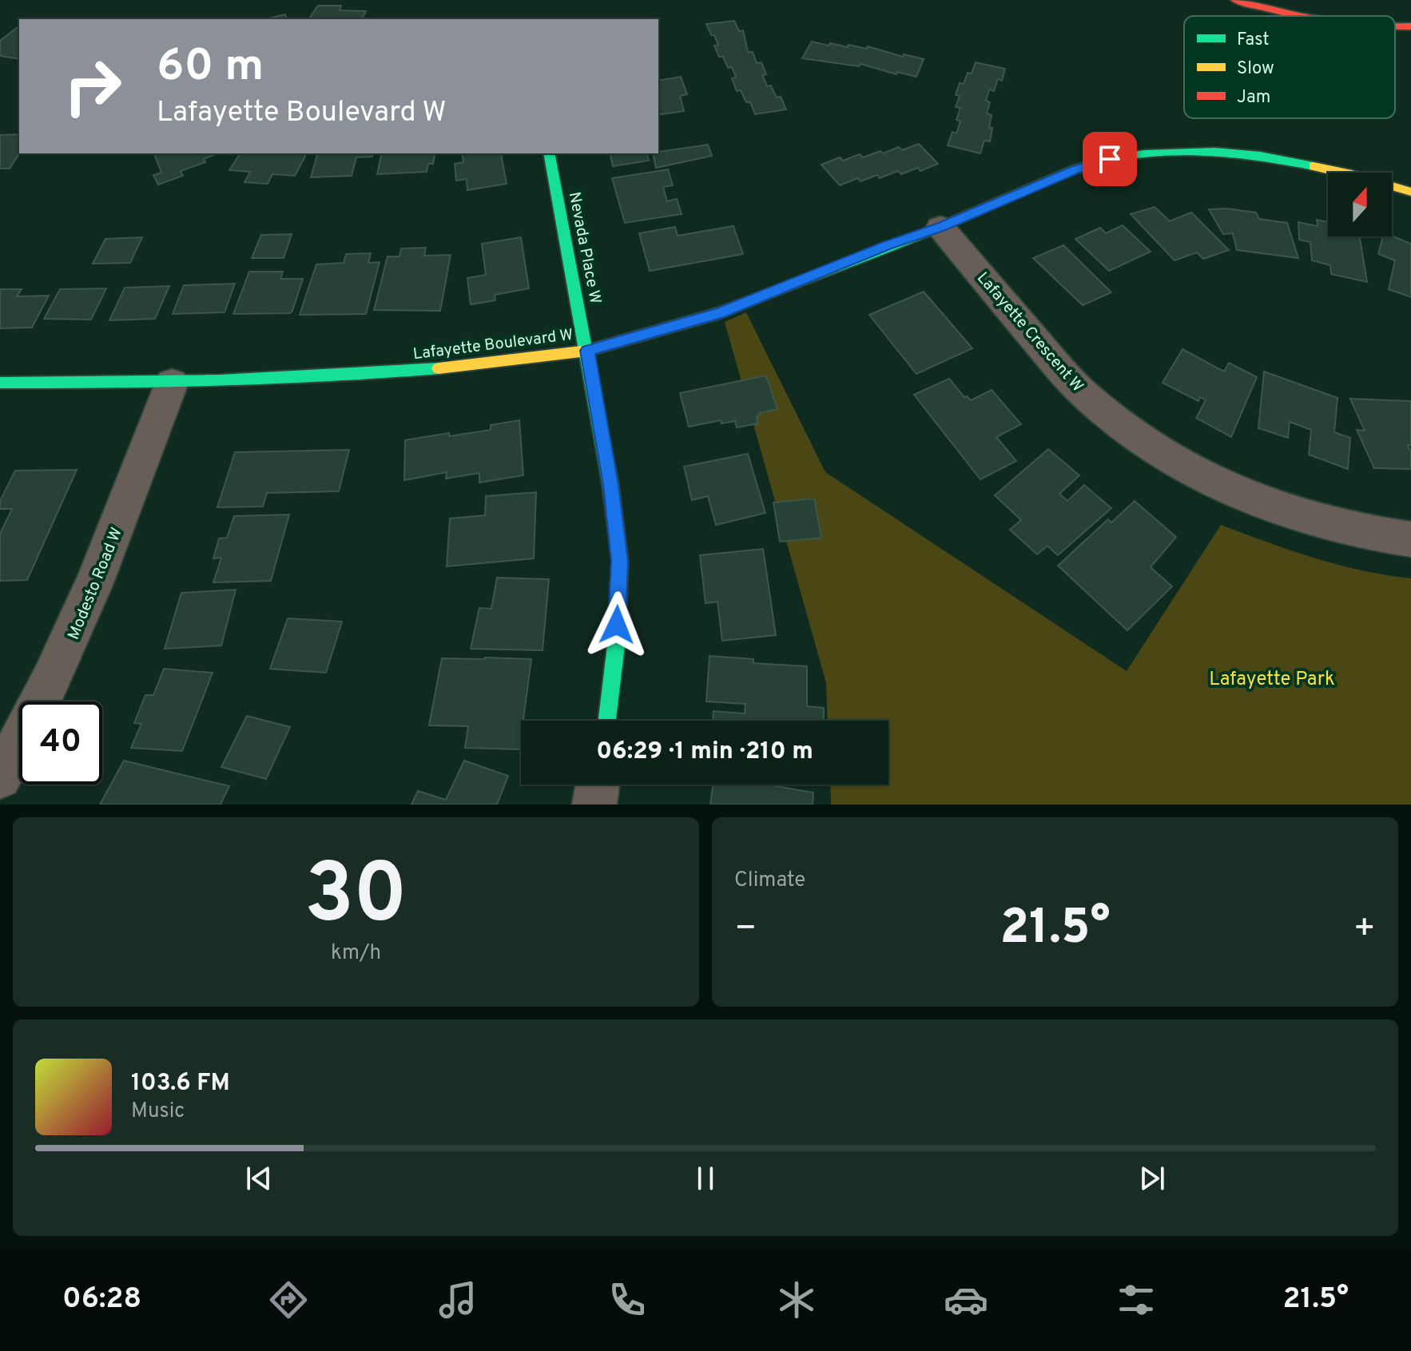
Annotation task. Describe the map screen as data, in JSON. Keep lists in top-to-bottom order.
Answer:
{
  "streets": {
    "main road": ["Nevada Place W", "Lafayette Boulevard W"],
    "street": ["Lafayette Crescent W", "Modesto Road W"]
  },
  "crossings": [
    ["Nevada Place W", "Lafayette Boulevard W"],
    ["Lafayette Crescent W", "Lafayette Boulevard W"],
    ["Lafayette Boulevard W", "Modesto Road W"]
  ],
  "parks": ["Lafayette Park"],
  "legend": ["Fast", "Slow", "Jam"],
  "north": "top",
  "page": {
    "turn": ["60 m", "Lafayette Boulevard W"],
    "limit": "40",
    "trip": "06:29 · 1 min · 210 m",
    "tile": [
      ["30", "km/h"],
      "Climate"
    ],
    "heat": ["−", "21.5°", "+"],
    "song": ["103.6 FM", "Music"],
    "tabs": ["06:28", "21.5°"]
  }
}
